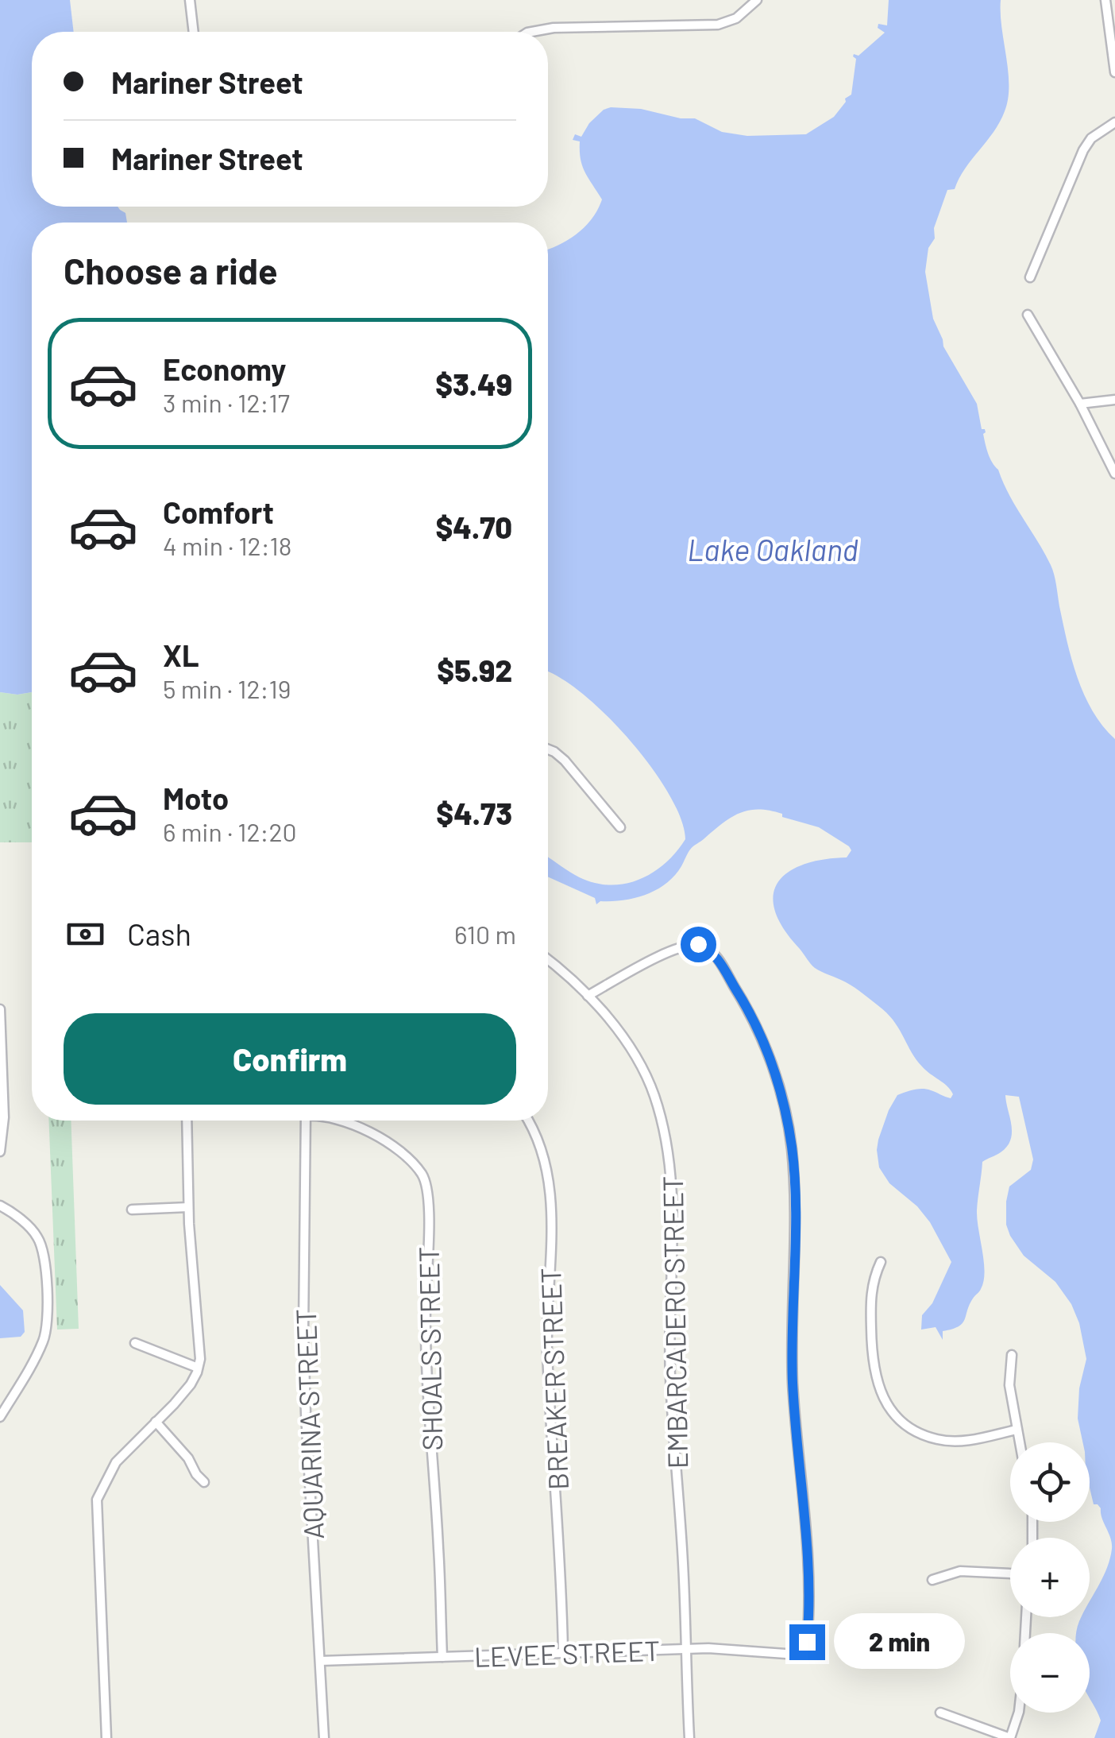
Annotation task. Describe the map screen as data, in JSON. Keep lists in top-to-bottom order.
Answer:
{
  "streets": {
    "street": [
      "EMBARCADERO STREET",
      "SHOALS STREET",
      "BREAKER STREET",
      "AQUARINA STREET",
      "LEVEE STREET"
    ]
  },
  "crossings": [
    ["EMBARCADERO STREET", "LEVEE STREET"],
    ["SHOALS STREET", "LEVEE STREET"],
    ["BREAKER STREET", "LEVEE STREET"],
    ["AQUARINA STREET", "LEVEE STREET"]
  ],
  "water": ["Lake Oakland"],
  "page": {
    "banner": ["Mariner Street", "Mariner Street"],
    "heading": "Choose a ride",
    "list": [
      {
        "name": "Economy",
        "note": "3 min · 12:17",
        "value": "$3.49"
      },
      {
        "name": "Comfort",
        "note": "4 min · 12:18",
        "value": "$4.70"
      },
      {
        "name": "XL",
        "note": "5 min · 12:19",
        "value": "$5.92"
      },
      {
        "name": "Moto",
        "note": "6 min · 12:20",
        "value": "$4.73"
      }
    ],
    "pay": ["Cash", "610 m"],
    "buttons": "Confirm",
    "map_buttons": ["+", "−"],
    "bubble": "2 min"
  }
}
